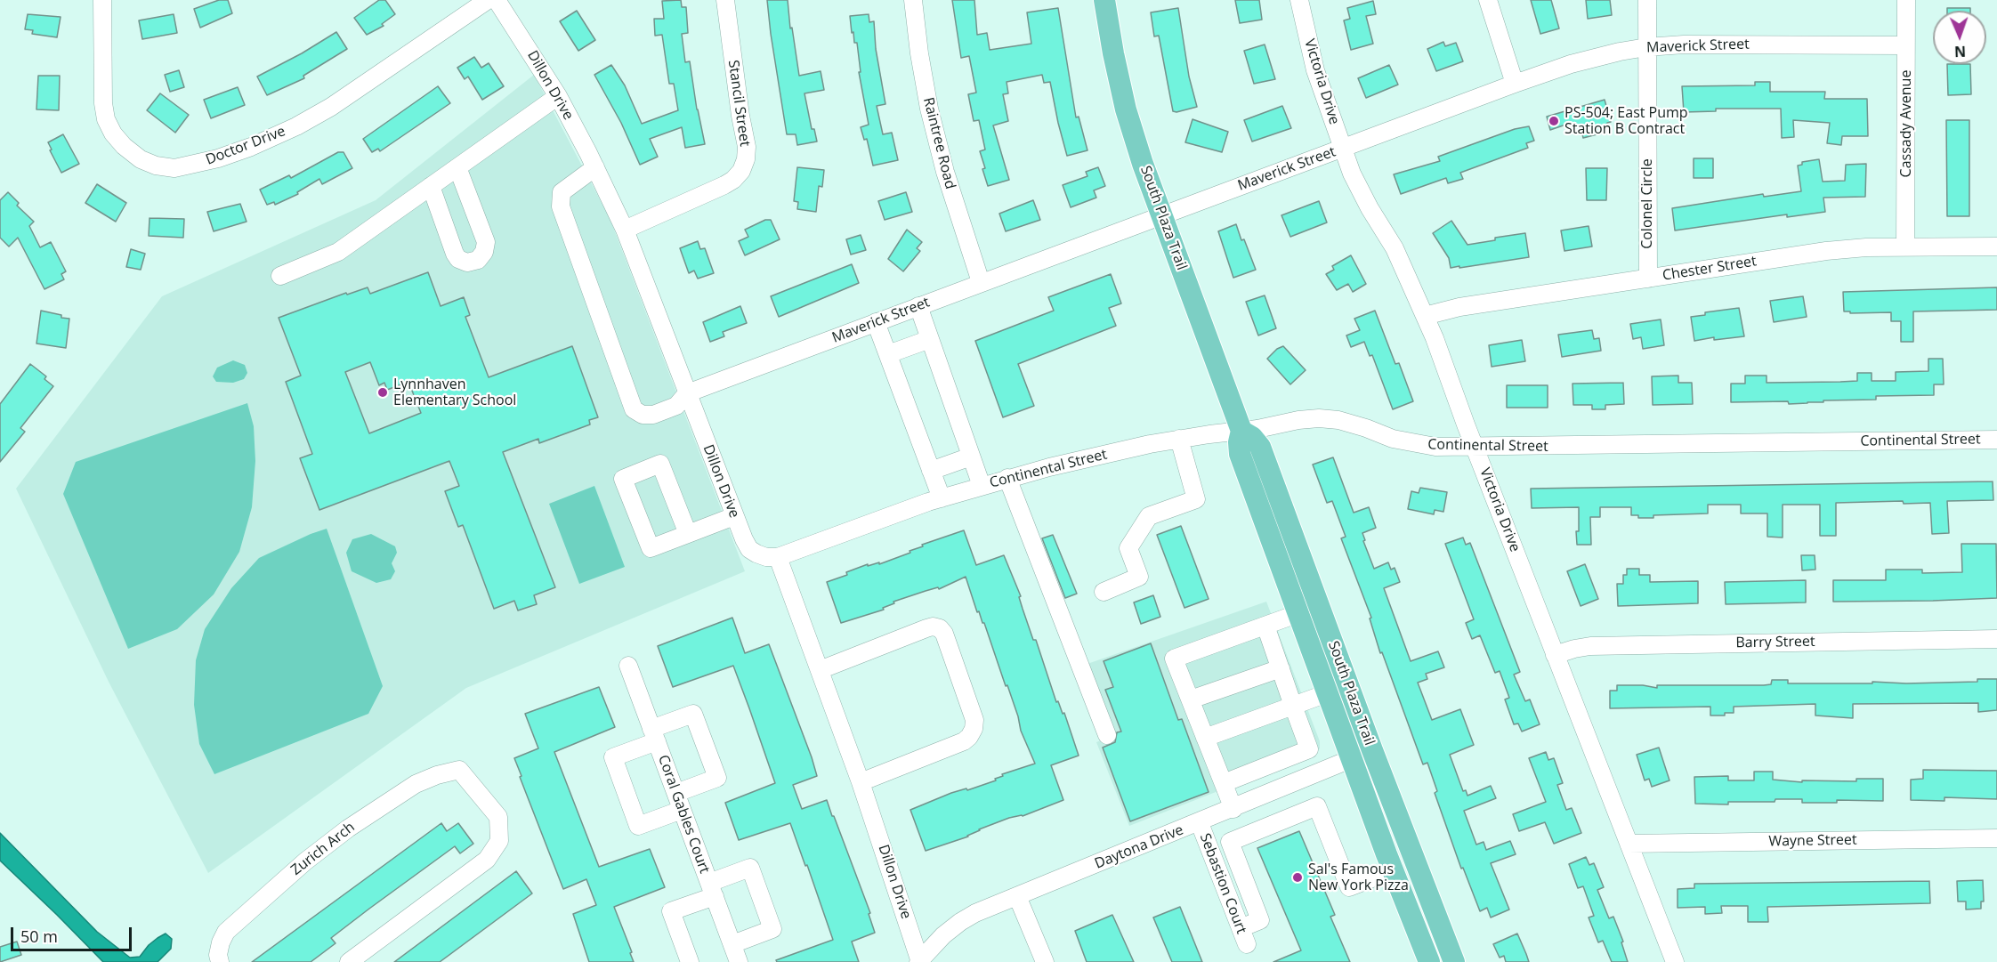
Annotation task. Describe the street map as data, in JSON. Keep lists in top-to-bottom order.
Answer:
{
  "streets": {
    "main road": ["South Plaza Trail"],
    "street": [
      "Maverick Street",
      "Victoria Drive",
      "Dillon Drive",
      "Stancil Street",
      "Cassady Avenue",
      "Raintree Road",
      "Doctor Drive",
      "Colonel Circle",
      "Chester Street",
      "Continental Street",
      "Barry Street",
      "Coral Gables Court",
      "Wayne Street",
      "Daytona Drive",
      "Zurich Arch",
      "Sebastion Court"
    ]
  },
  "crossings": [
    ["Maverick Street", "Victoria Drive"],
    ["Maverick Street", "Dillon Drive"],
    ["Maverick Street", "Cassady Avenue"],
    ["Maverick Street", "Raintree Road"],
    ["Maverick Street", "Colonel Circle"],
    ["Maverick Street", "South Plaza Trail"],
    ["Victoria Drive", "Chester Street"],
    ["Victoria Drive", "Continental Street"],
    ["Victoria Drive", "Barry Street"],
    ["Victoria Drive", "Wayne Street"],
    ["Dillon Drive", "Stancil Street"],
    ["Dillon Drive", "Continental Street"],
    ["Dillon Drive", "Daytona Drive"],
    ["Cassady Avenue", "Chester Street"],
    ["Colonel Circle", "Chester Street"],
    ["South Plaza Trail", "Continental Street"],
    ["South Plaza Trail", "Daytona Drive"],
    ["Daytona Drive", "Sebastion Court"]
  ],
  "places": ["PS-504; East Pump Station B Contract", "Lynnhaven Elementary School", "Sal's Famous New York Pizza"],
  "scale_bar": "50 m",
  "north": "bottom"
}
